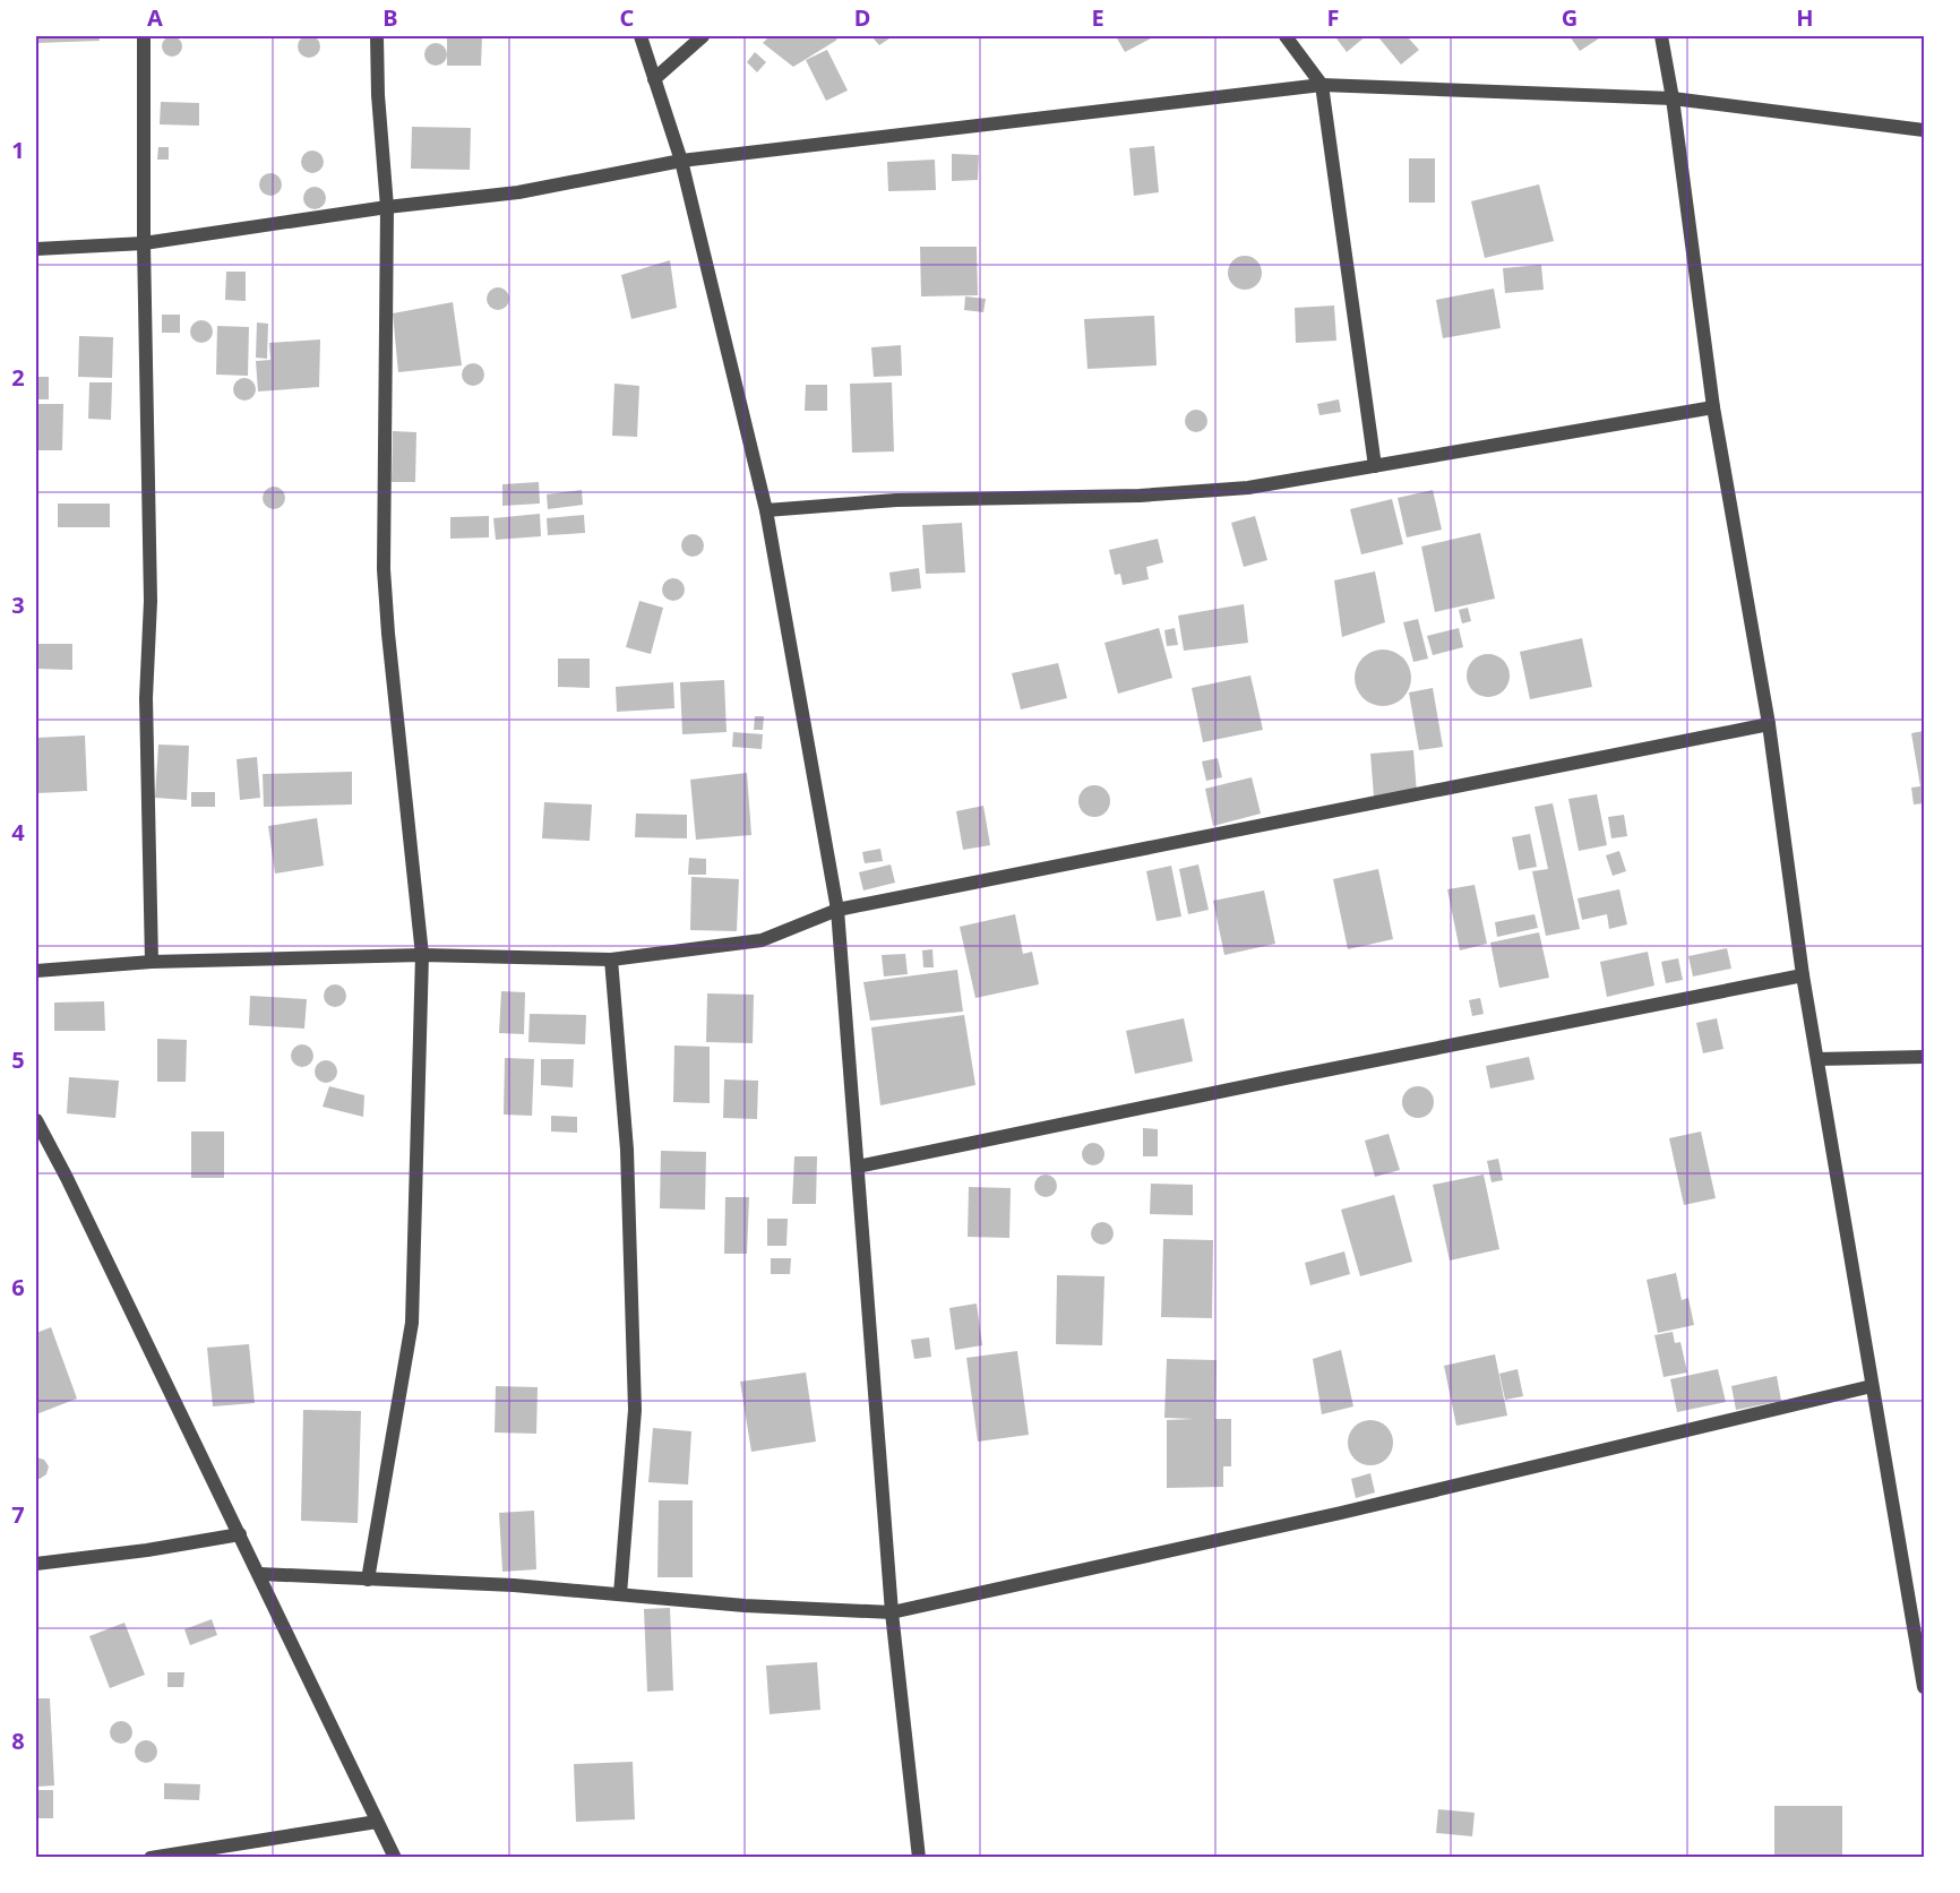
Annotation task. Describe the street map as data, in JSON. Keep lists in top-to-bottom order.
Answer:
{
  "grid": {
    "columns": [
      "A",
      "B",
      "C",
      "D",
      "E",
      "F",
      "G",
      "H"
    ],
    "rows": [
      "1",
      "2",
      "3",
      "4",
      "5",
      "6",
      "7",
      "8"
    ]
  }
}
